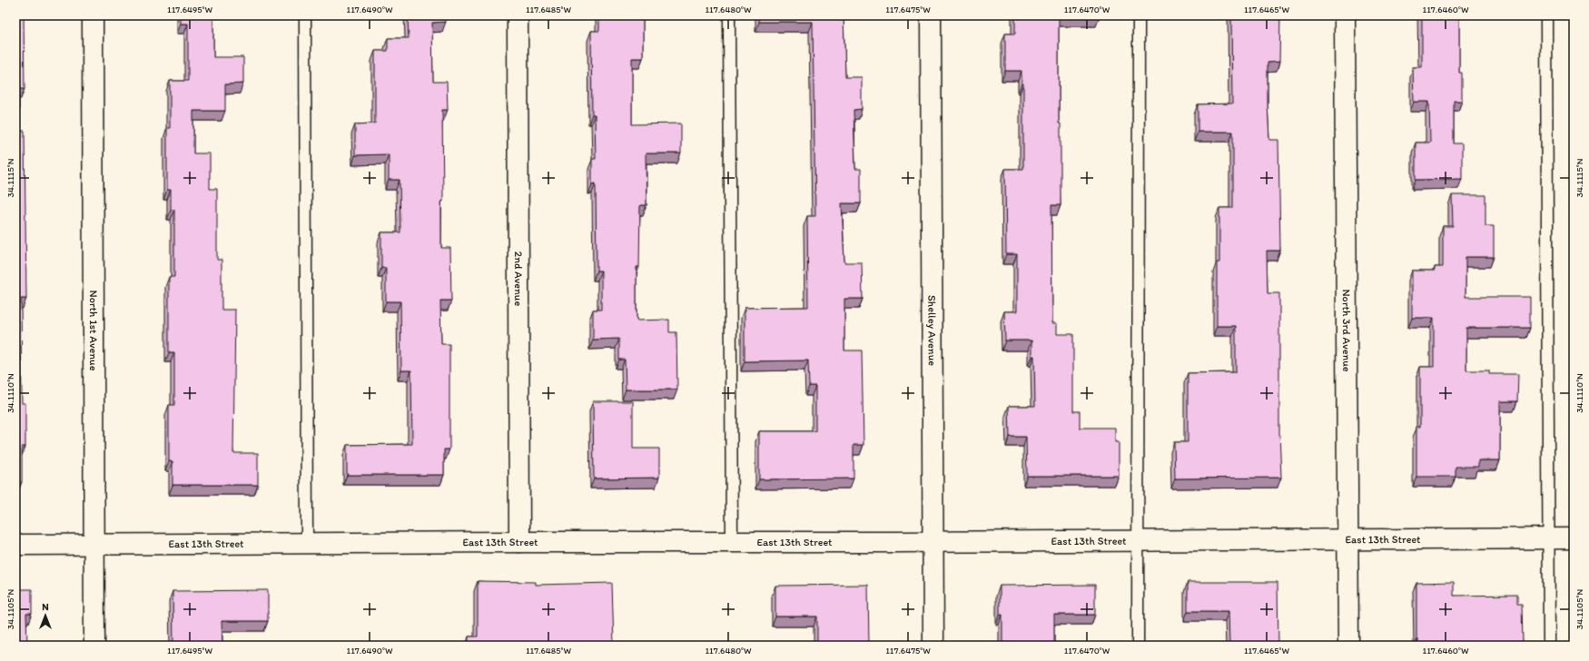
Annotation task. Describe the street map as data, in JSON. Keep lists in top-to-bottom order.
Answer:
{
  "streets": {
    "street": [
      "2nd Avenue",
      "North 1st Avenue",
      "Shelley Avenue",
      "North 3rd Avenue",
      "East 13th Street"
    ]
  },
  "crossings": [
    ["2nd Avenue", "East 13th Street"],
    ["North 1st Avenue", "East 13th Street"],
    ["Shelley Avenue", "East 13th Street"],
    ["North 3rd Avenue", "East 13th Street"]
  ],
  "north": "top",
  "coordinates": [
    "117.6495°W",
    "117.6490°W",
    "117.6485°W",
    "117.6480°W",
    "117.6475°W",
    "117.6470°W",
    "117.6465°W",
    "117.6460°W",
    "34.1115°N",
    "34.1110°N",
    "34.1105°N"
  ]
}
